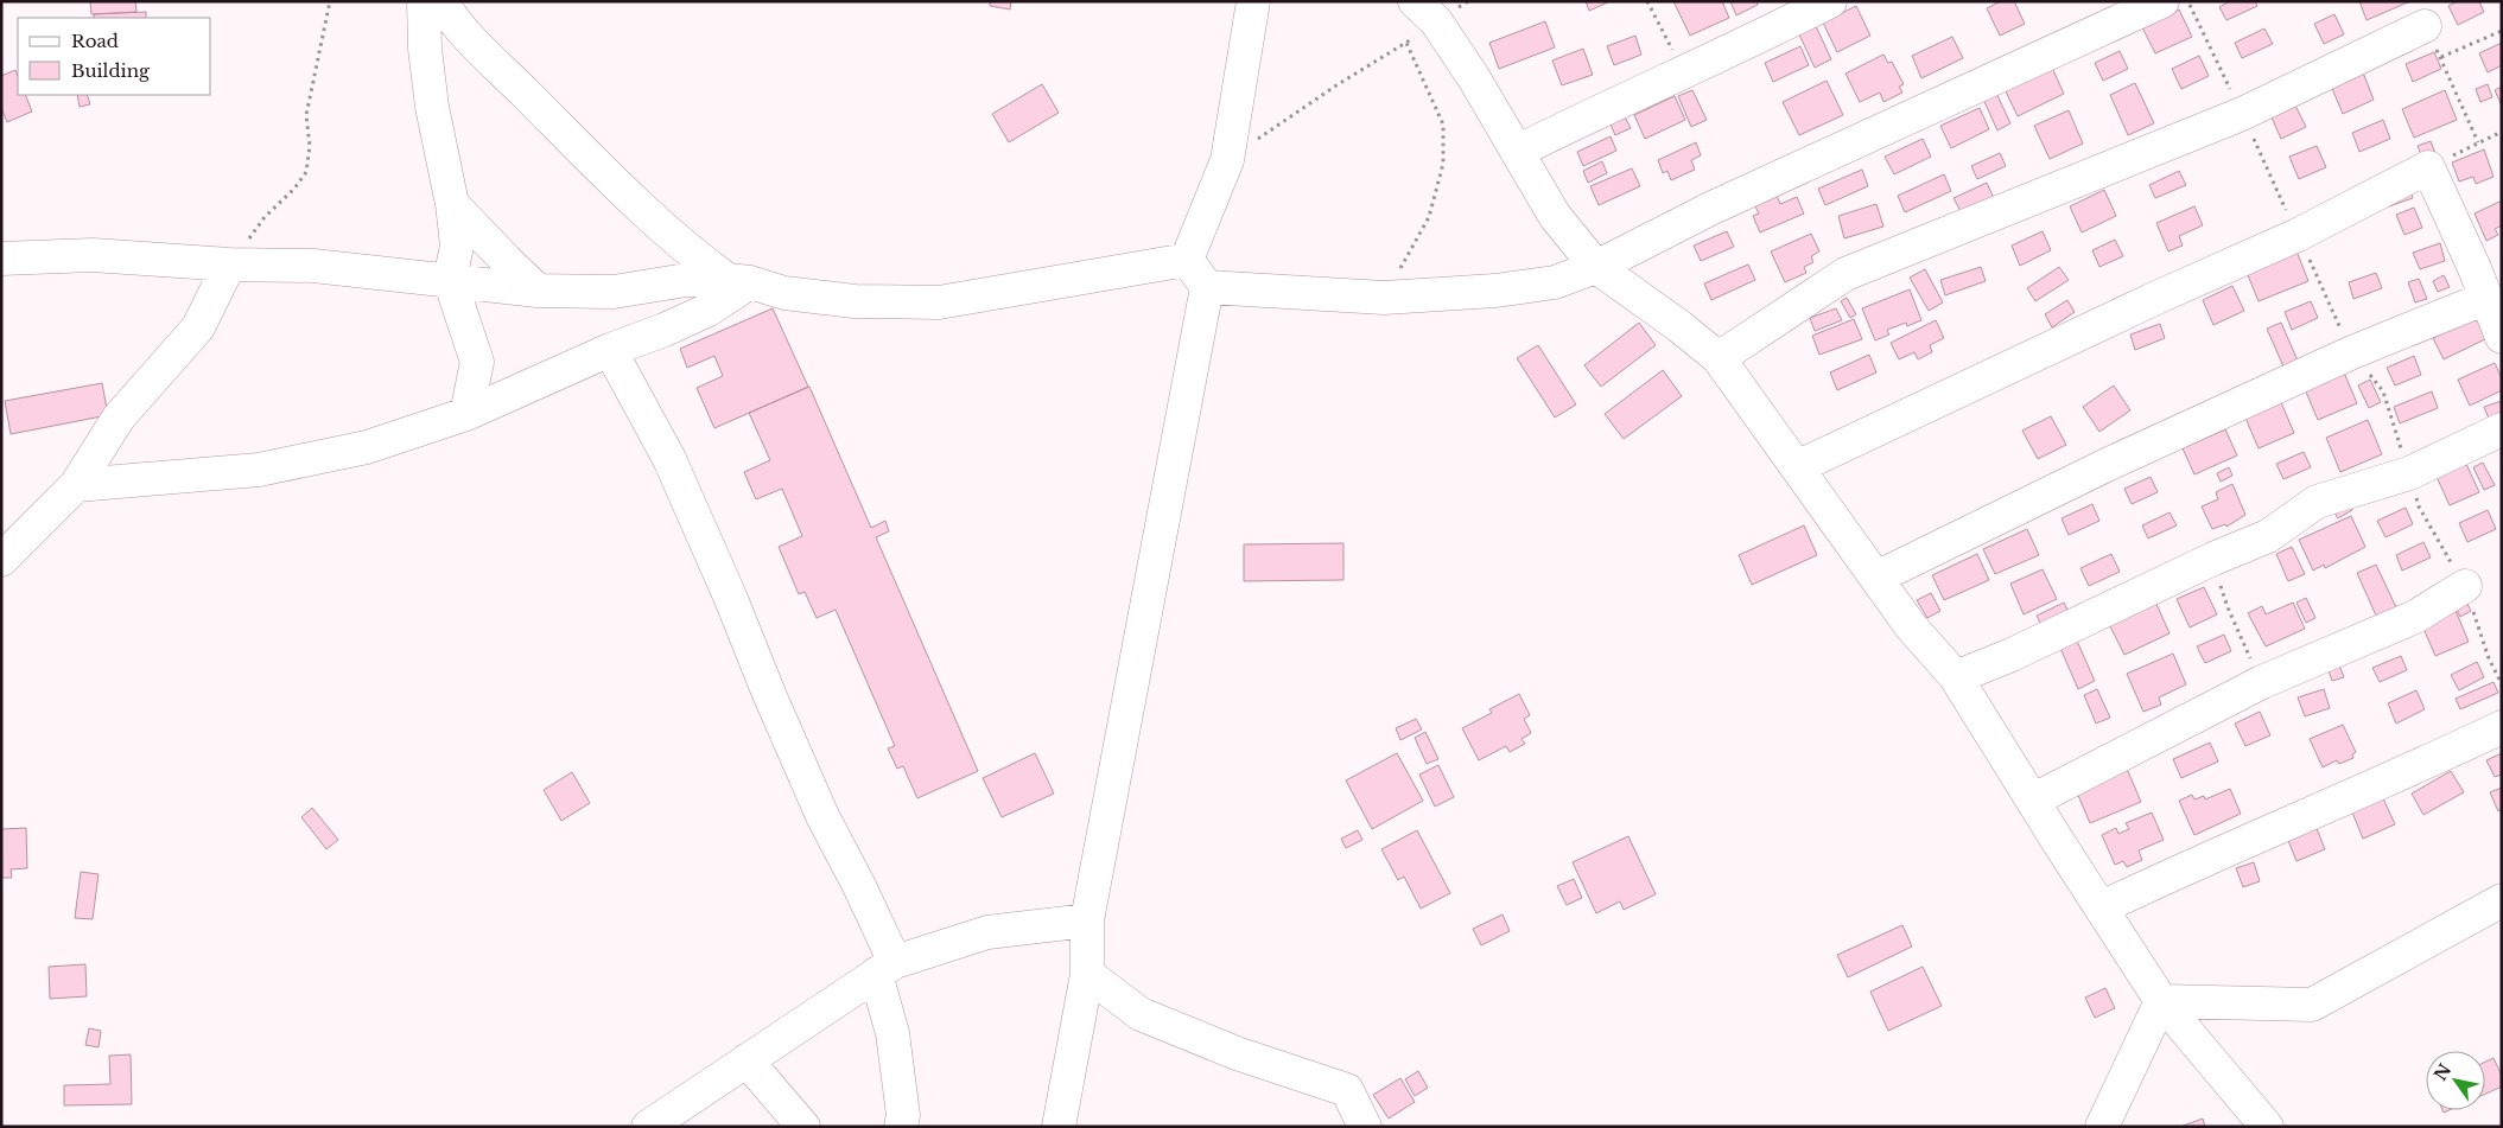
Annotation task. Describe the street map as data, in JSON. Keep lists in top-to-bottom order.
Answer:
{
  "legend": ["Road", "Building"],
  "north": "top left"
}
